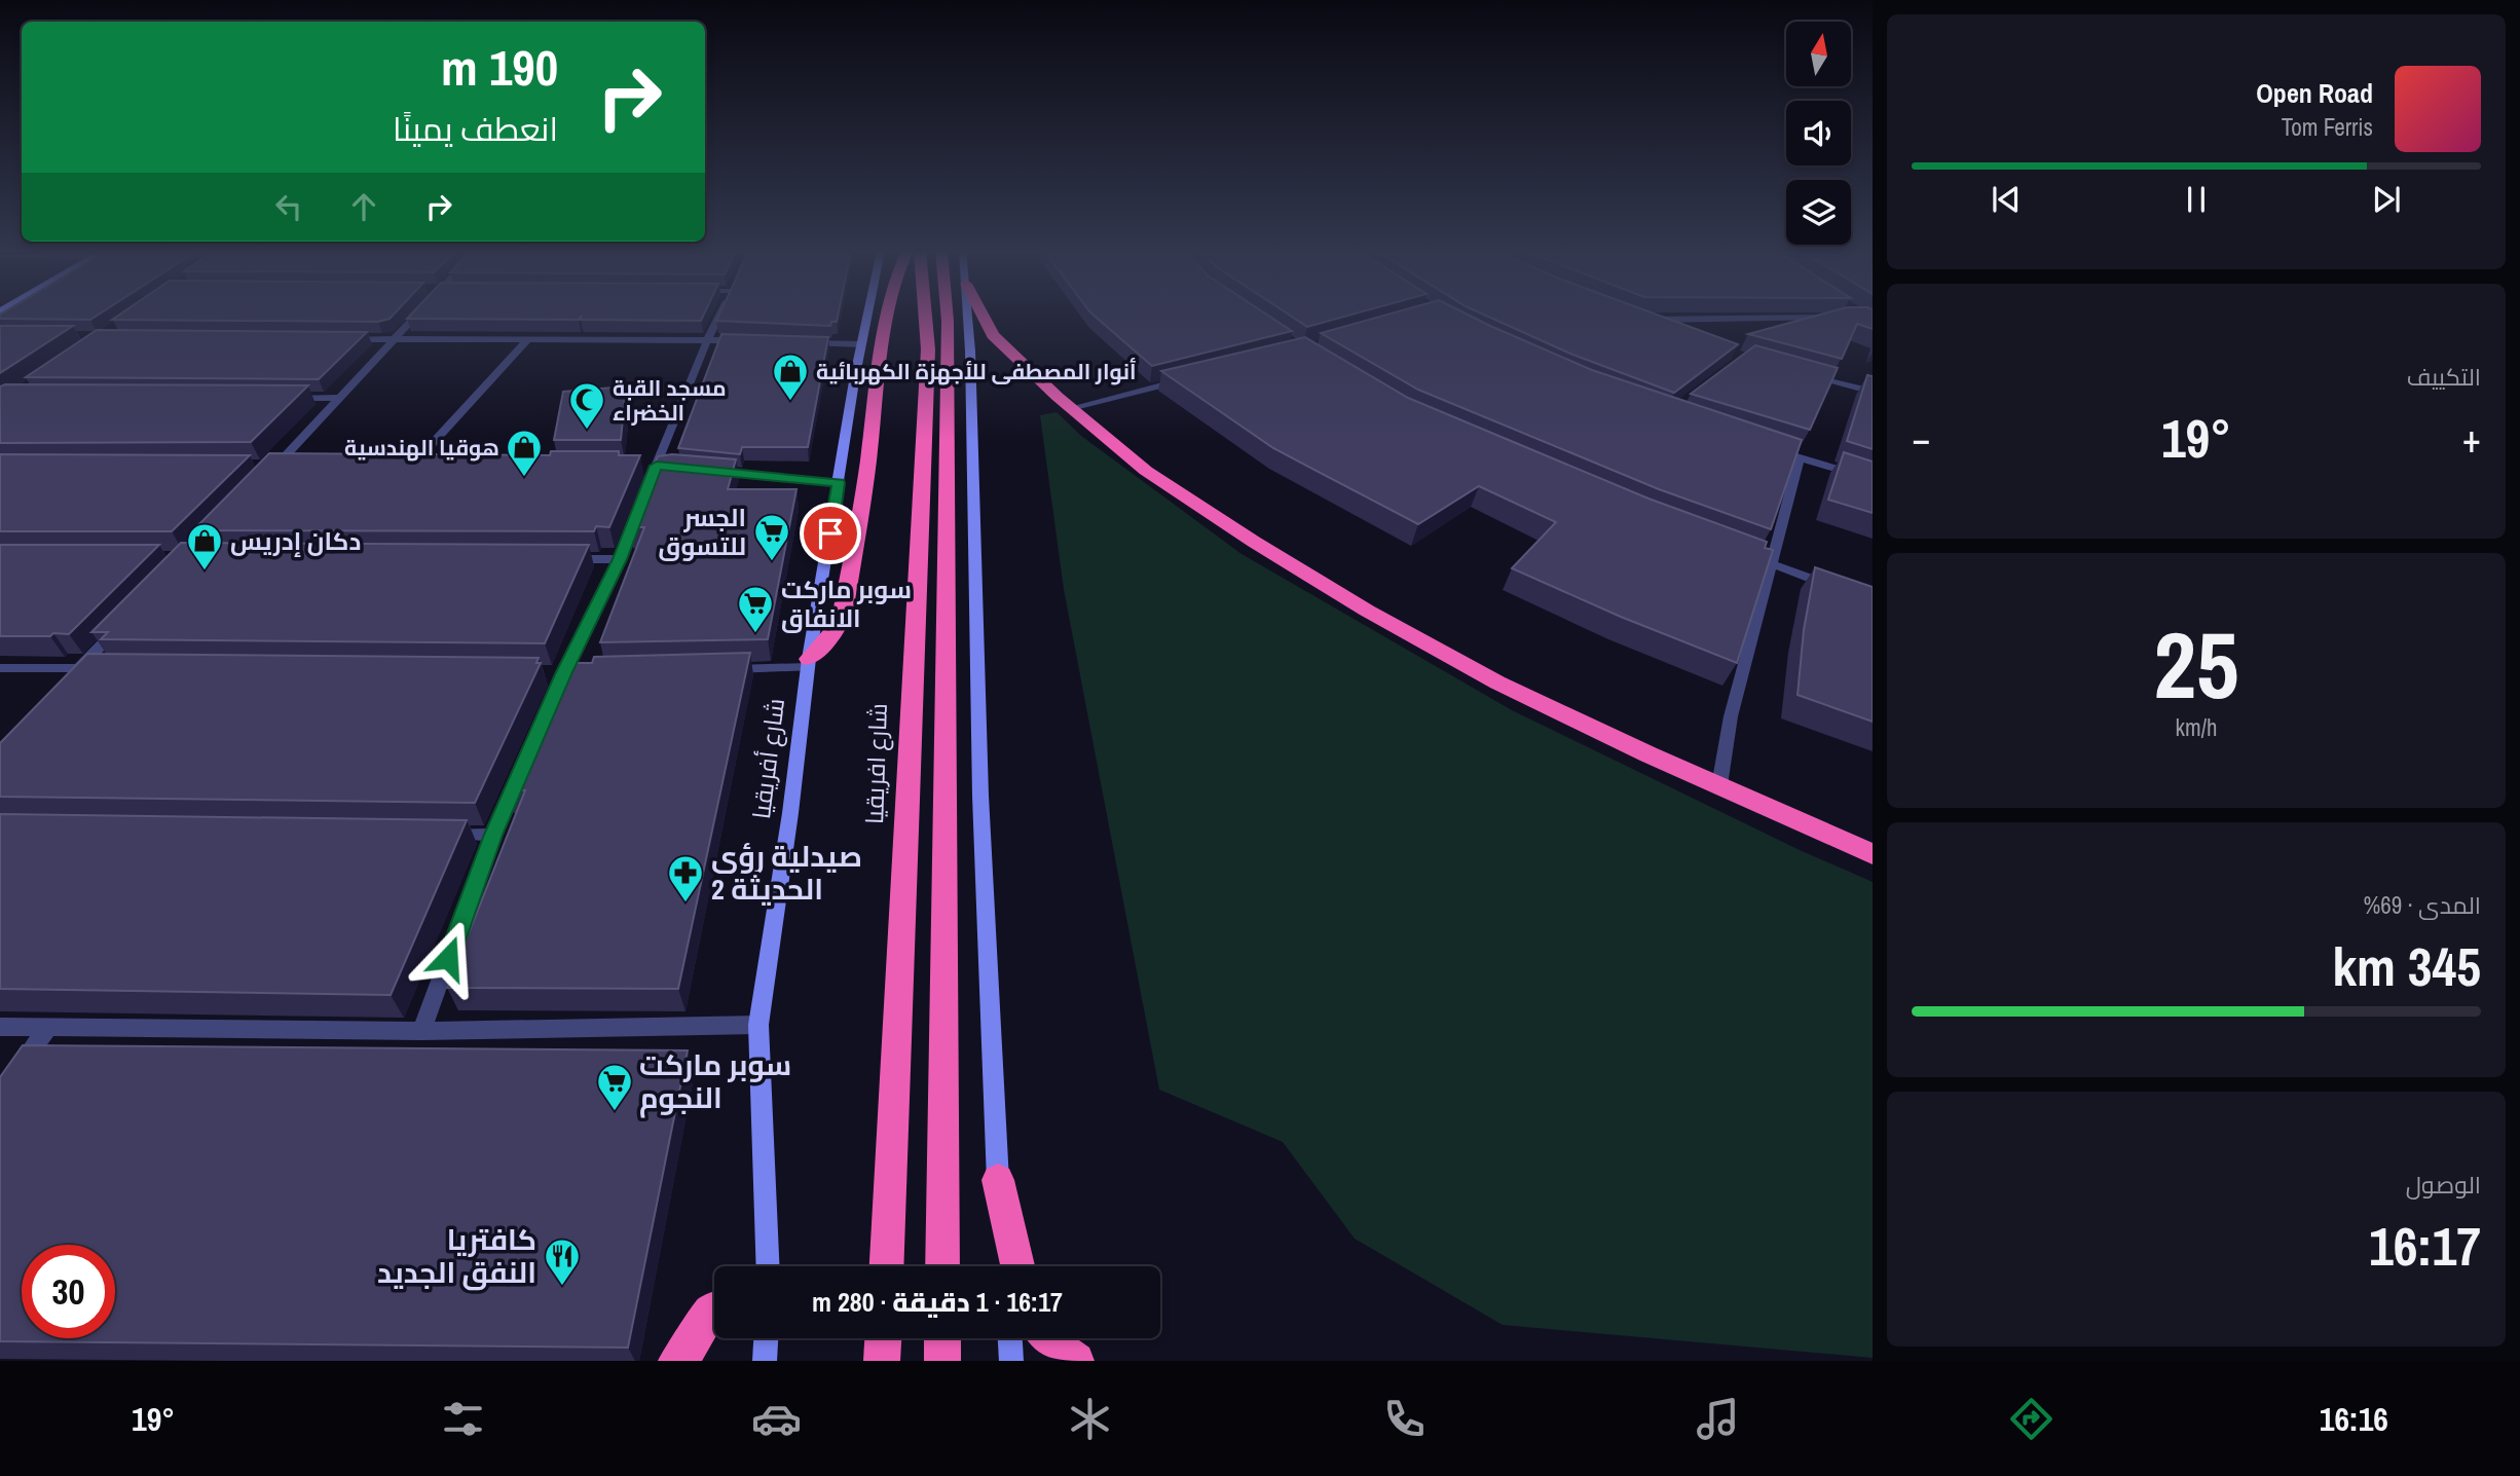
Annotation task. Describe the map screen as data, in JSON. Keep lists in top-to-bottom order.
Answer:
{
  "streets": {
    "highway": ["شارع افريقيا"],
    "street": ["شارع أفريقيا"]
  },
  "places": {
    "shop": ["أنوار المصطفى للأجهزة الكهربائية", "هوقيا الهندسية", "دكان إدريس"],
    "mosque": ["مسجد القبة الخضراء"],
    "supermarket": ["الجسر للتسوق", "سوبر ماركت الانفاق", "سوبر ماركت النجوم"],
    "pharmacy": ["صيدلية رؤى الحديثة 2"],
    "restaurant": ["كافتريا النفق الجديد"]
  },
  "north": "top",
  "page": {
    "turn": ["190 m", "انعطف يمينًا"],
    "song": ["Open Road", "Tom Ferris"],
    "tile": [
      "التكييف",
      ["25", "km/h"],
      ["المدى · 69%", "345 km"],
      ["الوصول", "16:17"]
    ],
    "heat": ["−", "19°", "+"],
    "limit": "30",
    "trip": "16:17 · 1 دقيقة · 280 m",
    "tabs": ["16:16", "19°"]
  }
}
